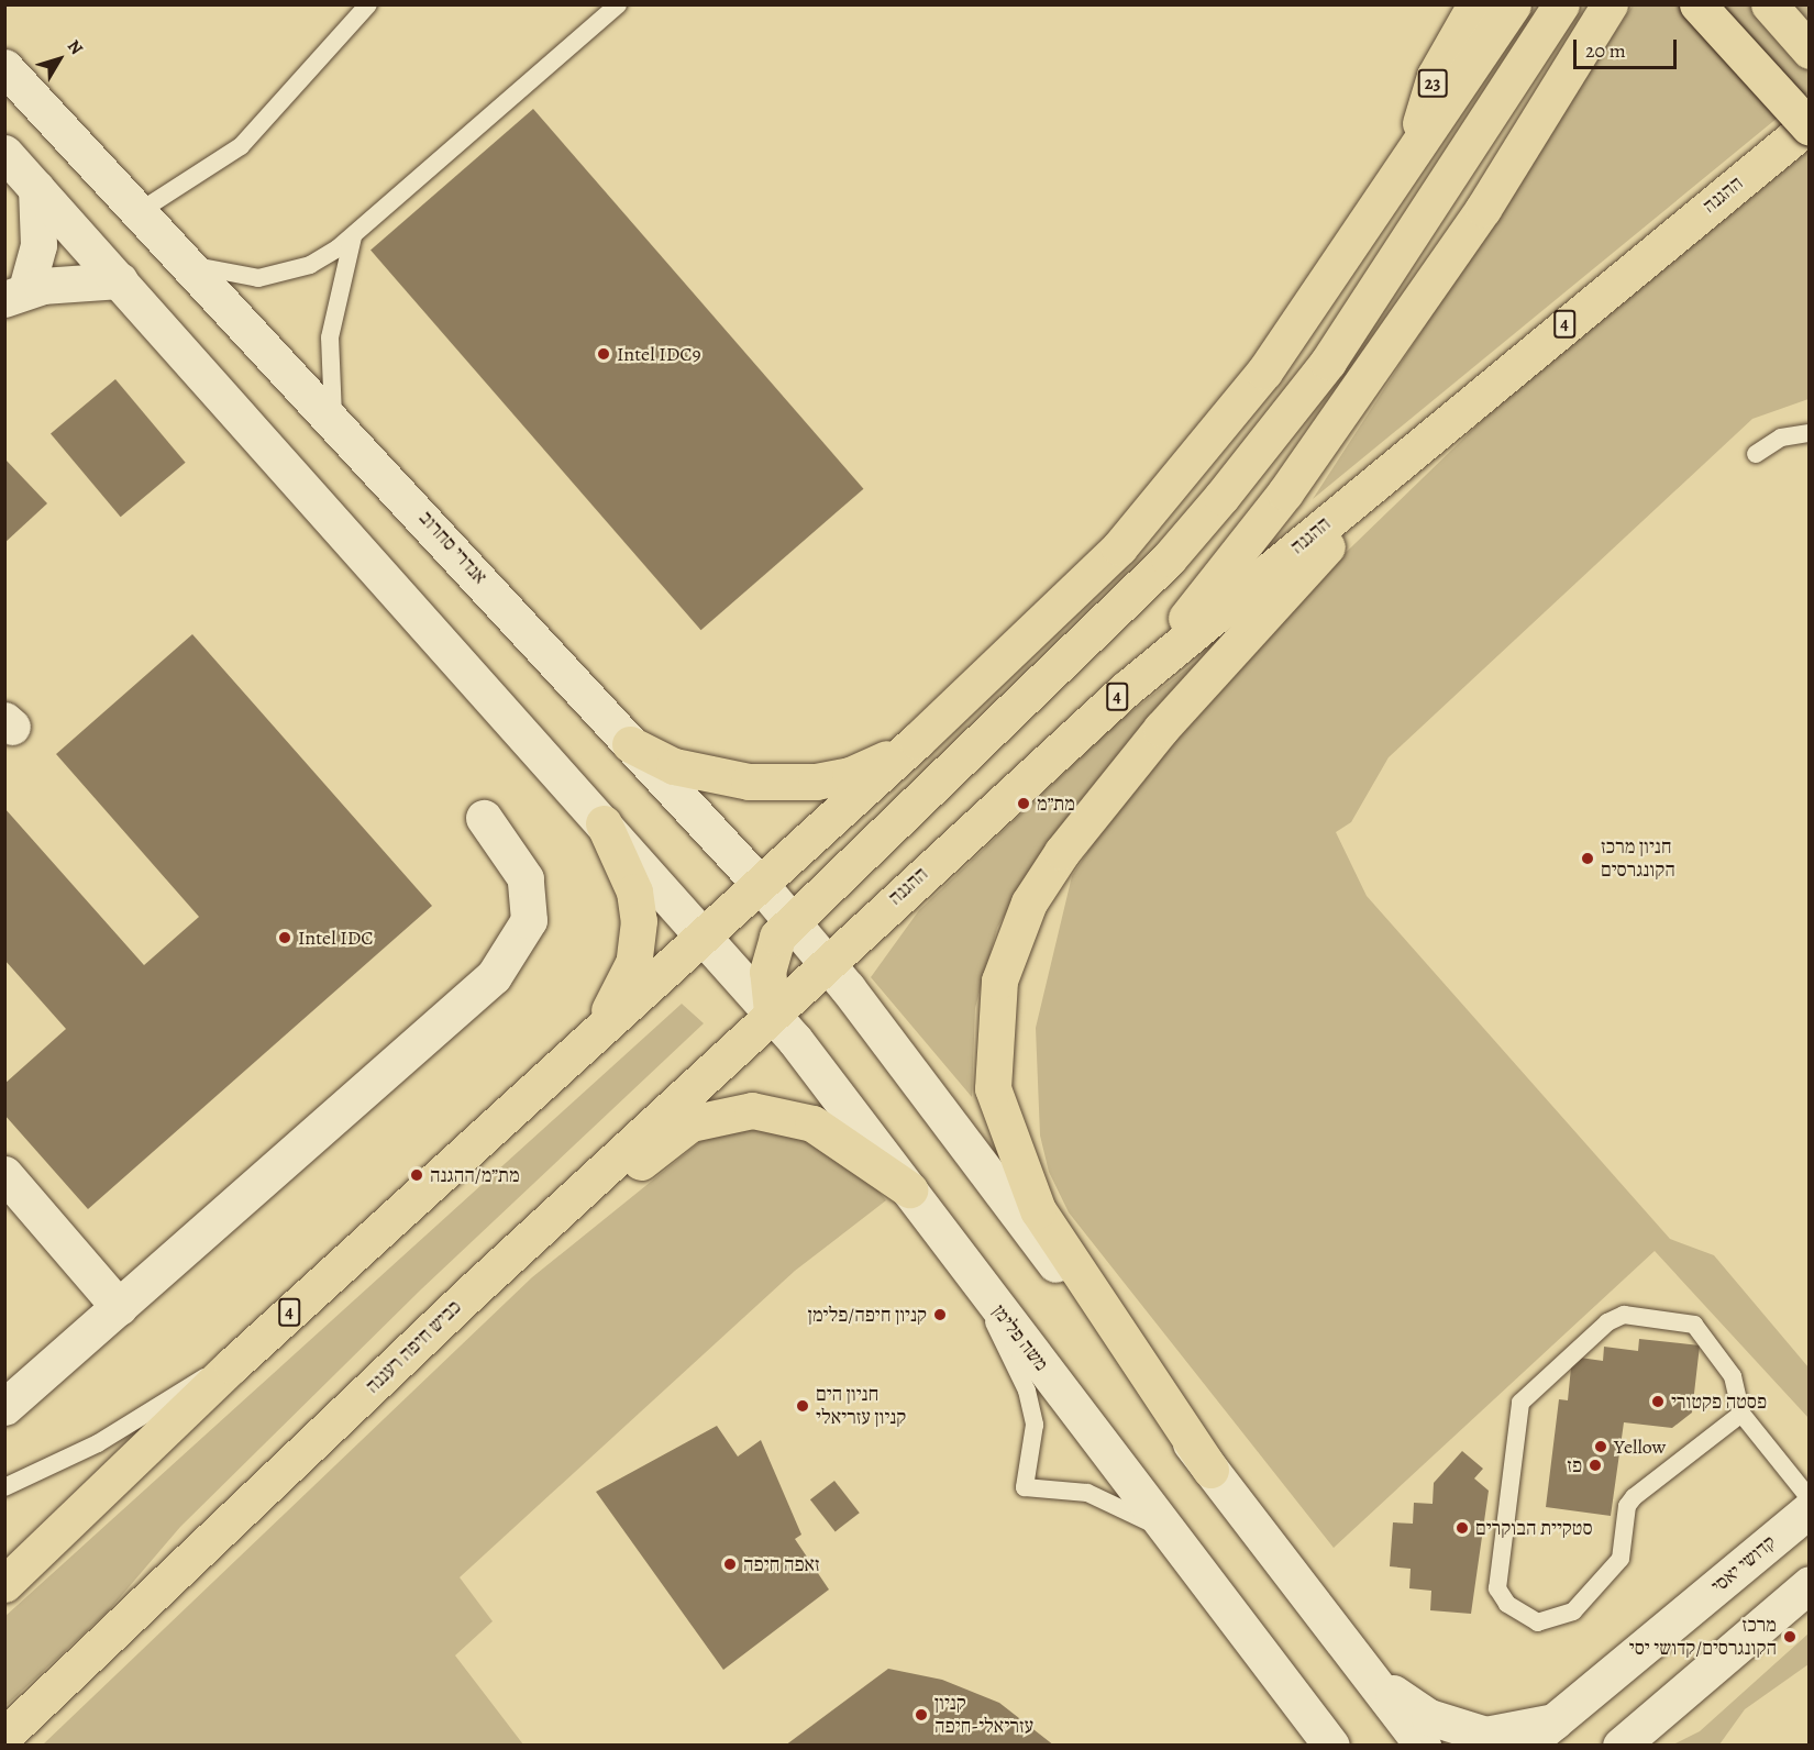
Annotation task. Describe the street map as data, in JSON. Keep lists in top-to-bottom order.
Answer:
{
  "streets": {
    "highway": [
      "23",
      "ההגנה",
      "4",
      "כביש חיפה רעננה"
    ],
    "street": ["אנדרי סחרוב", "משה פלימן", "קדושי יאסי"]
  },
  "crossings": [
    ["23", "4"],
    ["ההגנה", "אנדרי סחרוב"],
    ["ההגנה", "כביש חיפה רעננה"],
    ["4", "אנדרי סחרוב"],
    ["4", "משה פלימן"],
    ["אנדרי סחרוב", "כביש חיפה רעננה"],
    ["משה פלימן", "כביש חיפה רעננה"]
  ],
  "places": [
    "Intel IDC9",
    "מת״מ",
    "חניון מרכז הקונגרסים",
    "Intel IDC",
    "מת״מ/ההגנה",
    "קניון חיפה/פלימן",
    "פסטה פקטורי",
    "חניון הים קניון עזריאלי",
    "Yellow",
    "פז",
    "סטקיית הבוקרים",
    "זאפה חיפה",
    "מרכז הקונגרסים/קדושי יסי",
    "קניון עזריאלי-חיפה"
  ],
  "scale_bar": "20 m",
  "north": "top right"
}
